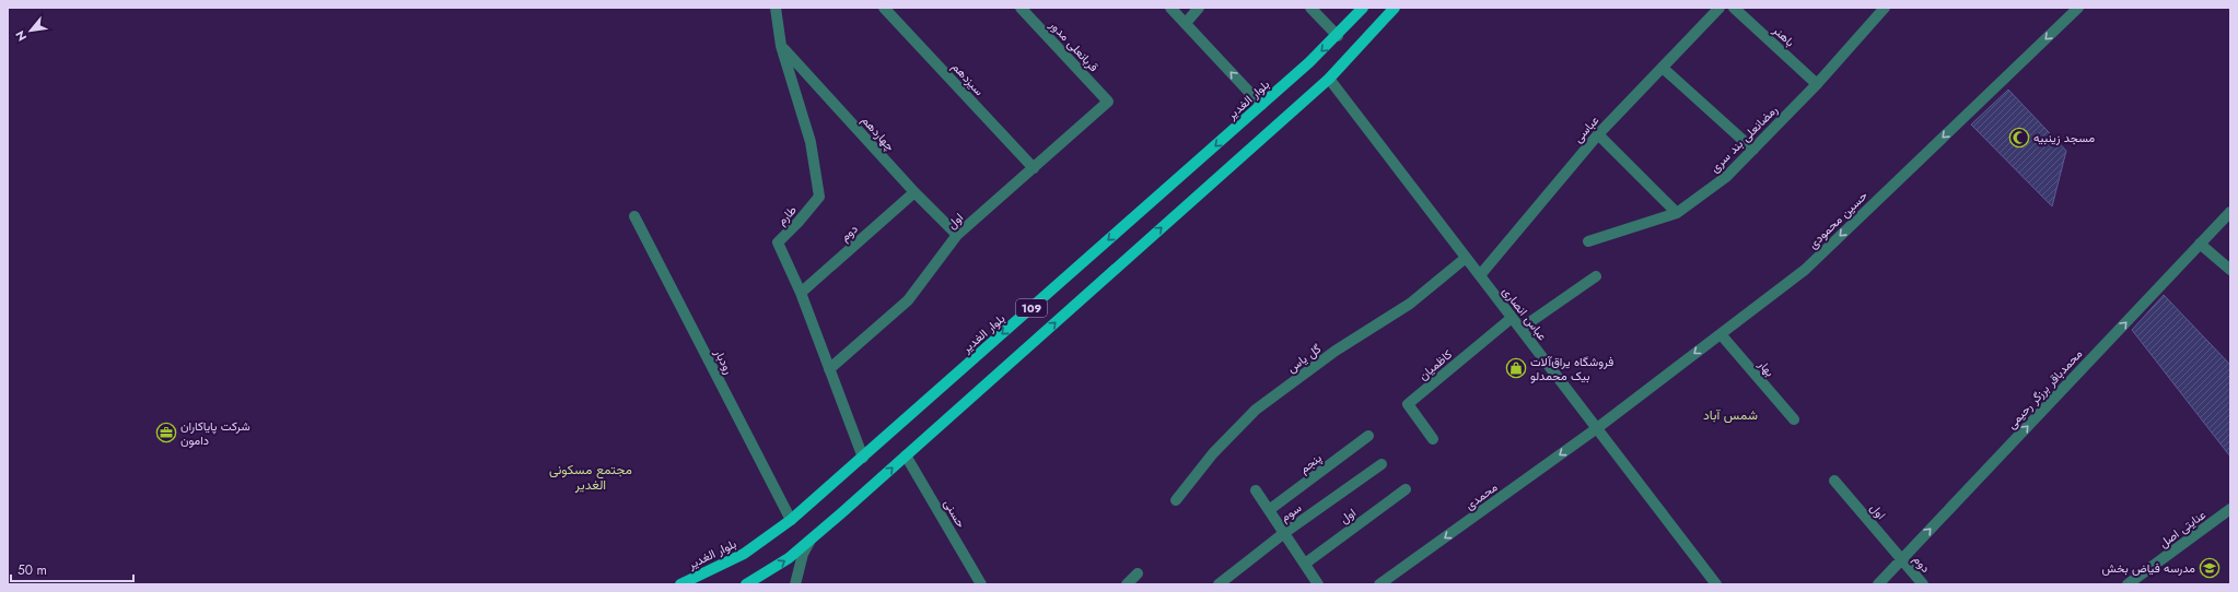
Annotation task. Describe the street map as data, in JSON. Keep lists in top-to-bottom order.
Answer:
{
  "streets": {
    "main road": ["بلوار الغدیر", "109"],
    "street": [
      "باهنر",
      "قربانعلی مدور",
      "سیزدهم",
      "عباسی",
      "چهاردهم",
      "رمضانعلی بند سری",
      "طارم",
      "حسین محمودی",
      "اول",
      "دوم",
      "عباس انصاری",
      "گل یاس",
      "رودبار",
      "کاظمیان",
      "بهار",
      "محمدباقر برزگر رحیمی",
      "پنجم",
      "محمدی",
      "سوم",
      "حسنی",
      "عنایتی اصل"
    ]
  },
  "crossings": [
    ["باهنر", "رمضانعلی بند سری"],
    ["قربانعلی مدور", "اول"],
    ["سیزدهم", "اول"],
    ["بلوار الغدیر", "طارم"],
    ["بلوار الغدیر", "رودبار"],
    ["عباسی", "عباس انصاری"],
    ["چهاردهم", "طارم"],
    ["چهاردهم", "اول"],
    ["چهاردهم", "دوم"],
    ["طارم", "اول"],
    ["طارم", "دوم"],
    ["حسین محمودی", "عباس انصاری"],
    ["حسین محمودی", "بهار"],
    ["حسین محمودی", "محمدی"],
    ["اول", "دوم"],
    ["اول", "محمدباقر برزگر رحیمی"],
    ["دوم", "محمدباقر برزگر رحیمی"],
    ["109", "عباس انصاری"],
    ["109", "حسنی"],
    ["عباس انصاری", "گل یاس"],
    ["عباس انصاری", "کاظمیان"],
    ["عباس انصاری", "محمدی"]
  ],
  "one_way": ["حسین محمودی", "محمدباقر برزگر رحیمی", "محمدی"],
  "districts": ["شمس آباد", "مجتمع مسکونی الغدیر"],
  "places": {
    "mosque": ["مسجد زینبیه"],
    "shop": ["فروشگاه یراق‌آلات بیک محمدلو"],
    "office": ["شرکت پایاکاران دامون"],
    "school or university": ["مدرسه فیاض بخش"]
  },
  "scale_bar": "50 m",
  "north": "bottom left"
}
